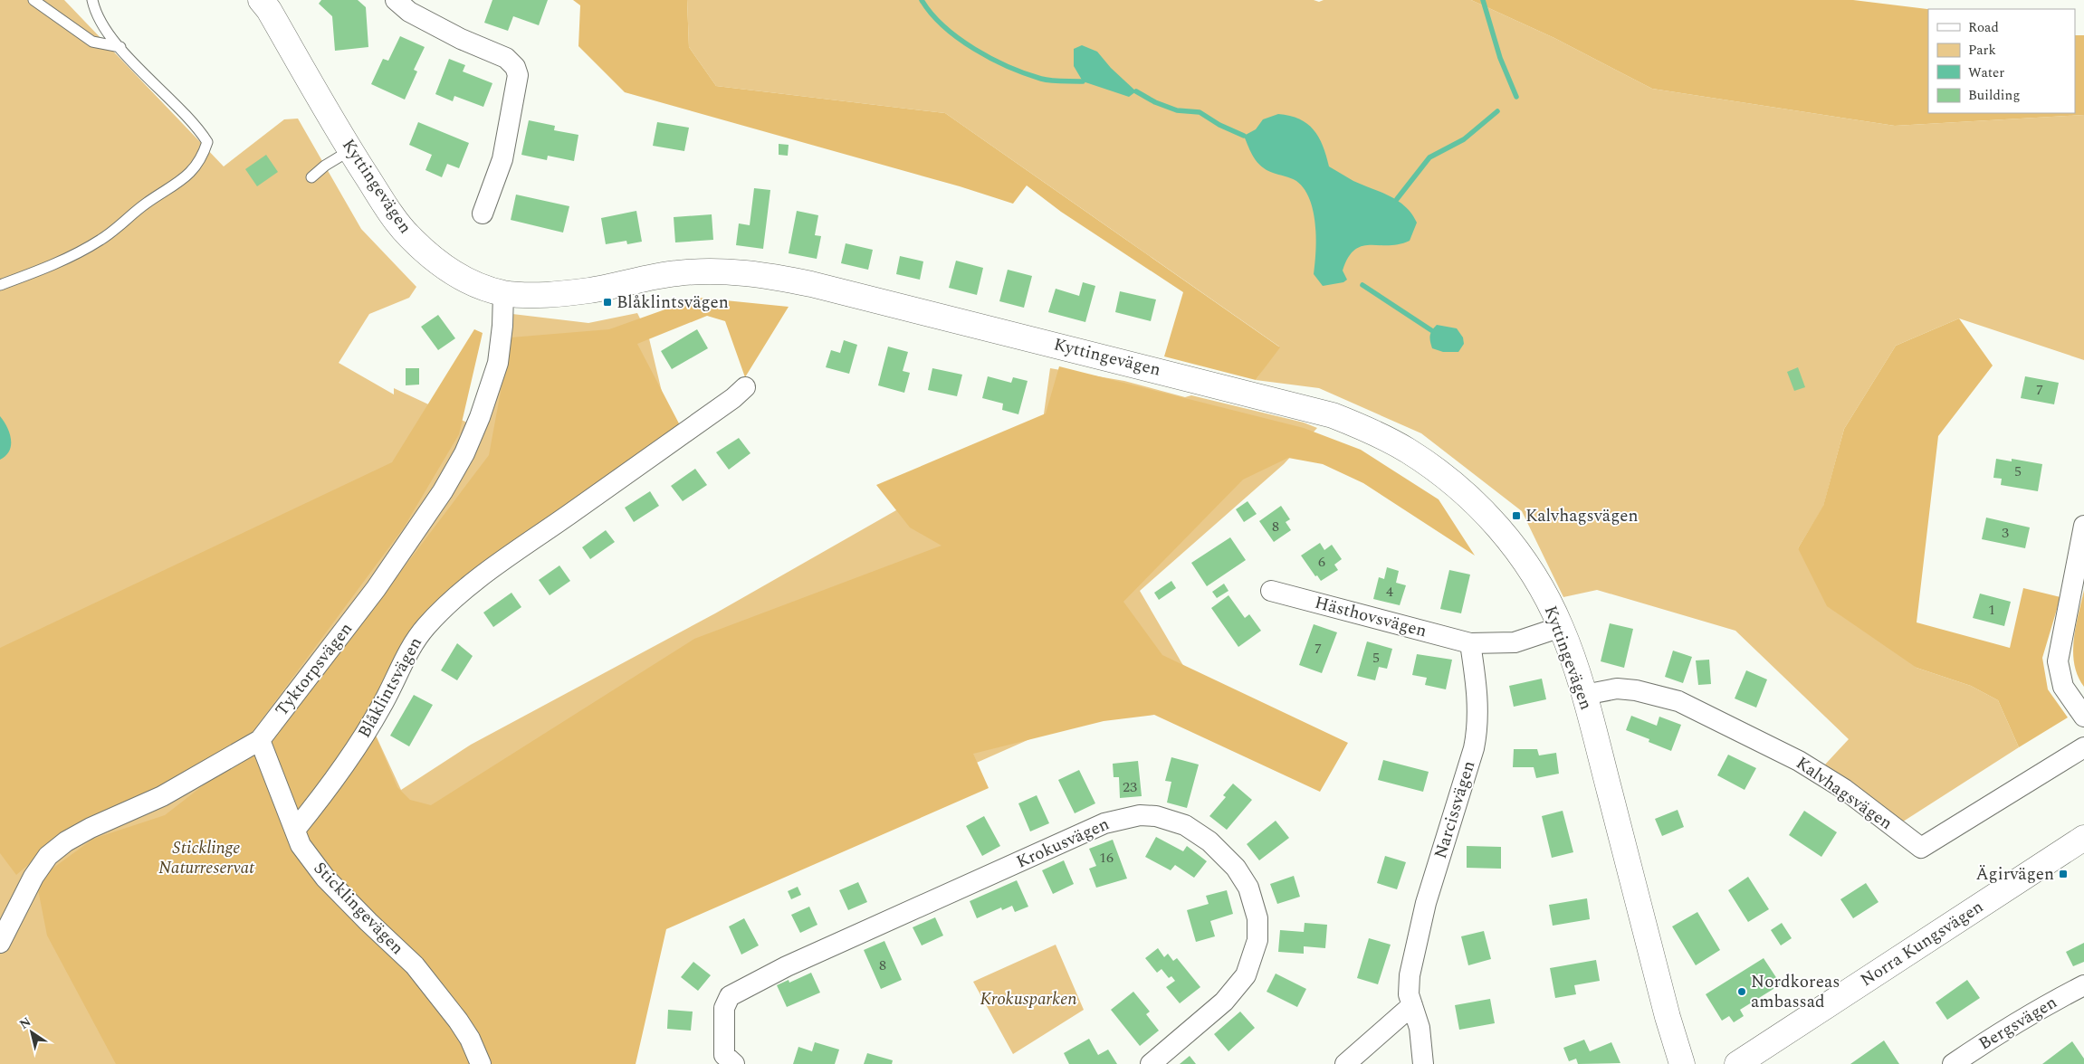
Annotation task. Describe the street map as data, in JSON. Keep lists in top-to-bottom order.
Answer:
{
  "streets": {
    "street": [
      "Kyttingevägen",
      "Hästhovsvägen",
      "Tyktorpsvägen",
      "Blåklintsvägen",
      "Kalvhagsvägen",
      "Narcissvägen",
      "Krokusvägen",
      "Sticklingevägen",
      "Norra Kungsvägen",
      "Bergsvägen"
    ]
  },
  "crossings": [
    ["Kyttingevägen", "Tyktorpsvägen"],
    ["Kyttingevägen", "Kalvhagsvägen"],
    ["Hästhovsvägen", "Narcissvägen"],
    ["Tyktorpsvägen", "Sticklingevägen"],
    ["Blåklintsvägen", "Sticklingevägen"]
  ],
  "parks": ["Sticklinge Naturreservat", "Krokusparken"],
  "places": {
    "transit": ["Blåklintsvägen", "Kalvhagsvägen", "Ägirvägen"],
    "other": ["Nordkoreas ambassad"]
  },
  "house_numbers": [
    "7",
    "5",
    "8",
    "3",
    "6",
    "4",
    "1",
    "7",
    "5",
    "23",
    "16",
    "8"
  ],
  "legend": [
    "Road",
    "Park",
    "Water",
    "Building"
  ],
  "north": "top left"
}
